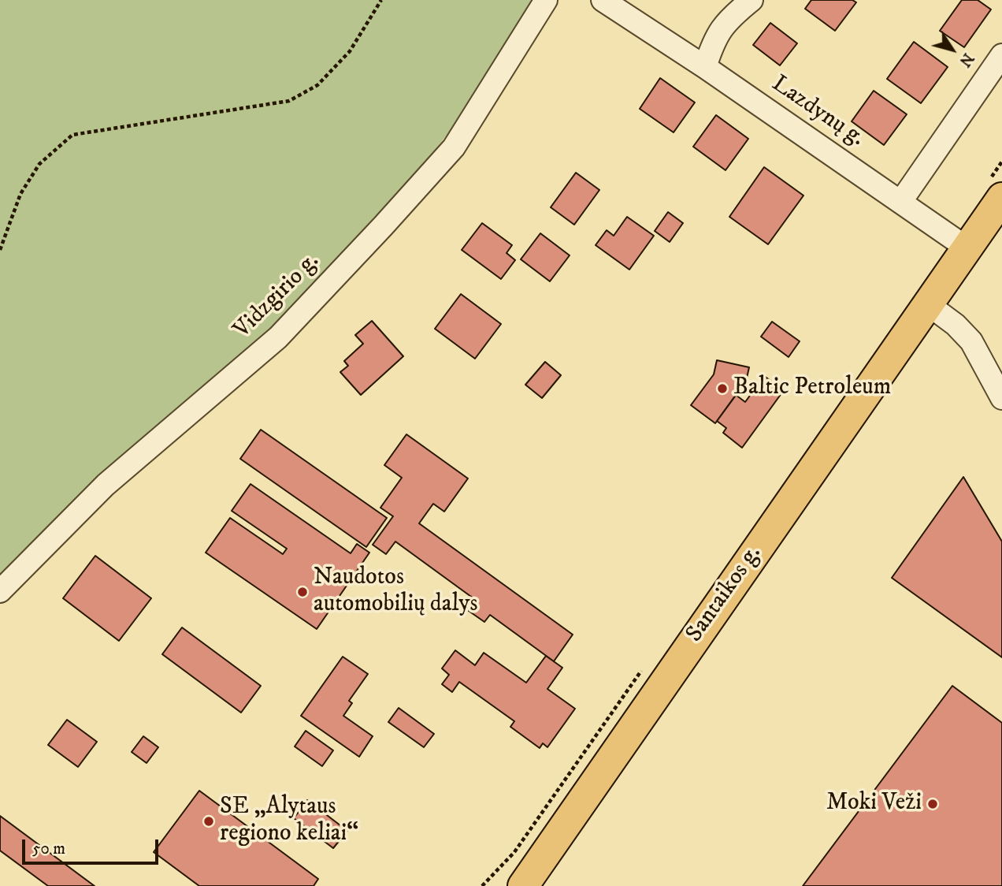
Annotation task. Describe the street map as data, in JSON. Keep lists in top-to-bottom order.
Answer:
{
  "streets": {
    "main road": ["Santaikos g."],
    "street": ["Lazdynų g.", "Vidzgirio g."]
  },
  "crossings": [
    ["Lazdynų g.", "Santaikos g."]
  ],
  "places": [
    "Baltic Petroleum",
    "Naudotos automobilių dalys",
    "Moki Veži",
    "SE „Alytaus regiono keliai“"
  ],
  "scale_bar": "50 m",
  "north": "bottom right"
}
